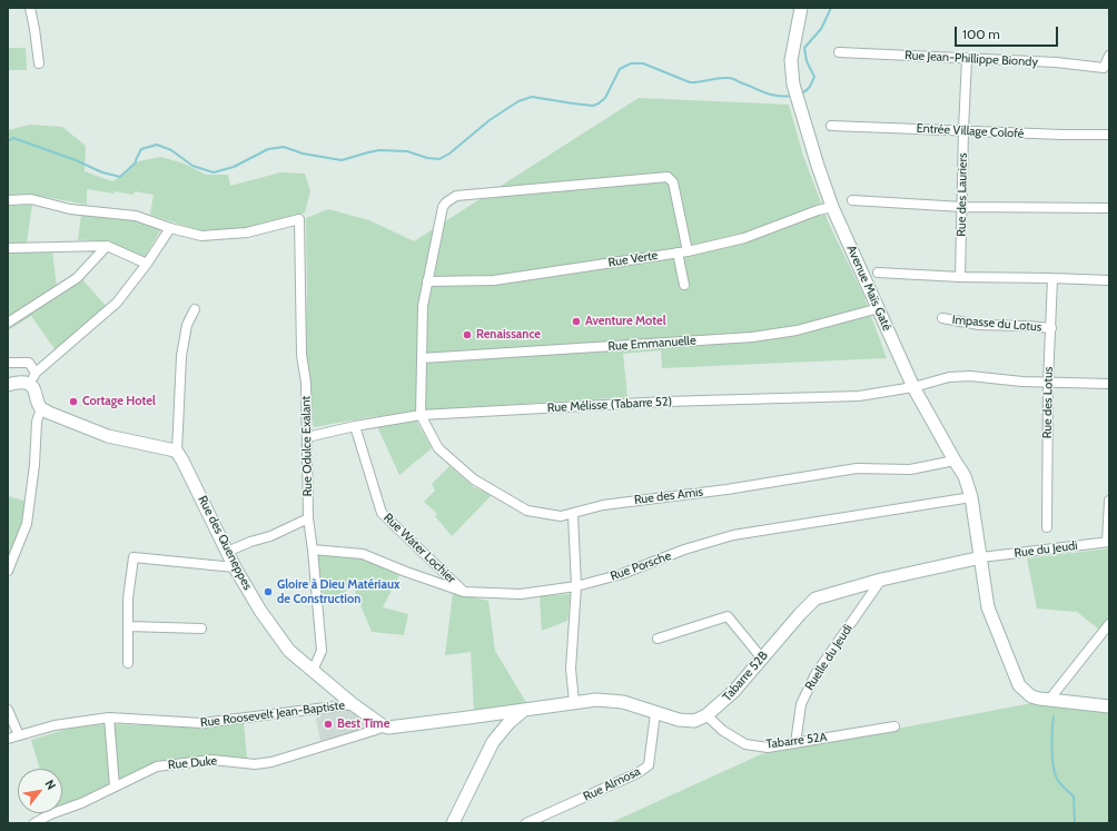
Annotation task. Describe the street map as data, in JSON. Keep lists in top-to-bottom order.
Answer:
{
  "streets": {
    "street": [
      "Rue Jean-Phillippe Biondy",
      "Entrée Village Colofé",
      "Rue des Lauriers",
      "Rue Verte",
      "Avenue Maïs Gaté",
      "Impasse du Lotus",
      "Rue Emmanuelle",
      "Rue des Lotus",
      "Rue Mélisse (Tabarre 52)",
      "Rue Odulce Exalant",
      "Rue des Amis",
      "Rue des Queneppes",
      "Rue Water Lochier",
      "Rue du Jeudi",
      "Rue Porsche",
      "Ruelle du Jeudi",
      "Tabarre 52B",
      "Rue Roosevelt Jean-Baptiste",
      "Tabarre 52A",
      "Rue Duke",
      "Rue Almosa"
    ]
  },
  "crossings": [
    ["Rue Jean-Phillippe Biondy", "Rue des Lauriers"],
    ["Entrée Village Colofé", "Rue des Lauriers"],
    ["Rue Verte", "Avenue Maïs Gaté"],
    ["Avenue Maïs Gaté", "Rue Emmanuelle"],
    ["Avenue Maïs Gaté", "Rue Mélisse (Tabarre 52)"],
    ["Avenue Maïs Gaté", "Rue des Amis"],
    ["Avenue Maïs Gaté", "Rue du Jeudi"],
    ["Avenue Maïs Gaté", "Rue Porsche"],
    ["Avenue Maïs Gaté", "Tabarre 52B"],
    ["Impasse du Lotus", "Rue des Lotus"],
    ["Rue des Lotus", "Rue Mélisse (Tabarre 52)"],
    ["Rue Mélisse (Tabarre 52)", "Rue Odulce Exalant"],
    ["Rue Mélisse (Tabarre 52)", "Rue des Amis"],
    ["Rue Mélisse (Tabarre 52)", "Rue Water Lochier"],
    ["Rue Odulce Exalant", "Rue des Queneppes"],
    ["Rue Odulce Exalant", "Rue Porsche"],
    ["Rue des Queneppes", "Tabarre 52B"],
    ["Rue des Queneppes", "Rue Roosevelt Jean-Baptiste"],
    ["Rue des Queneppes", "Rue Duke"],
    ["Rue Water Lochier", "Rue Porsche"],
    ["Rue du Jeudi", "Tabarre 52B"],
    ["Ruelle du Jeudi", "Tabarre 52B"],
    ["Ruelle du Jeudi", "Tabarre 52A"],
    ["Tabarre 52B", "Tabarre 52A"],
    ["Tabarre 52B", "Rue Duke"],
    ["Tabarre 52B", "Rue Almosa"]
  ],
  "places": [
    "Aventure Motel",
    "Renaissance",
    "Cortage Hotel",
    "Gloire à Dieu Matériaux de Construction",
    "Best Time"
  ],
  "scale_bar": "100 m",
  "north": "top right"
}
